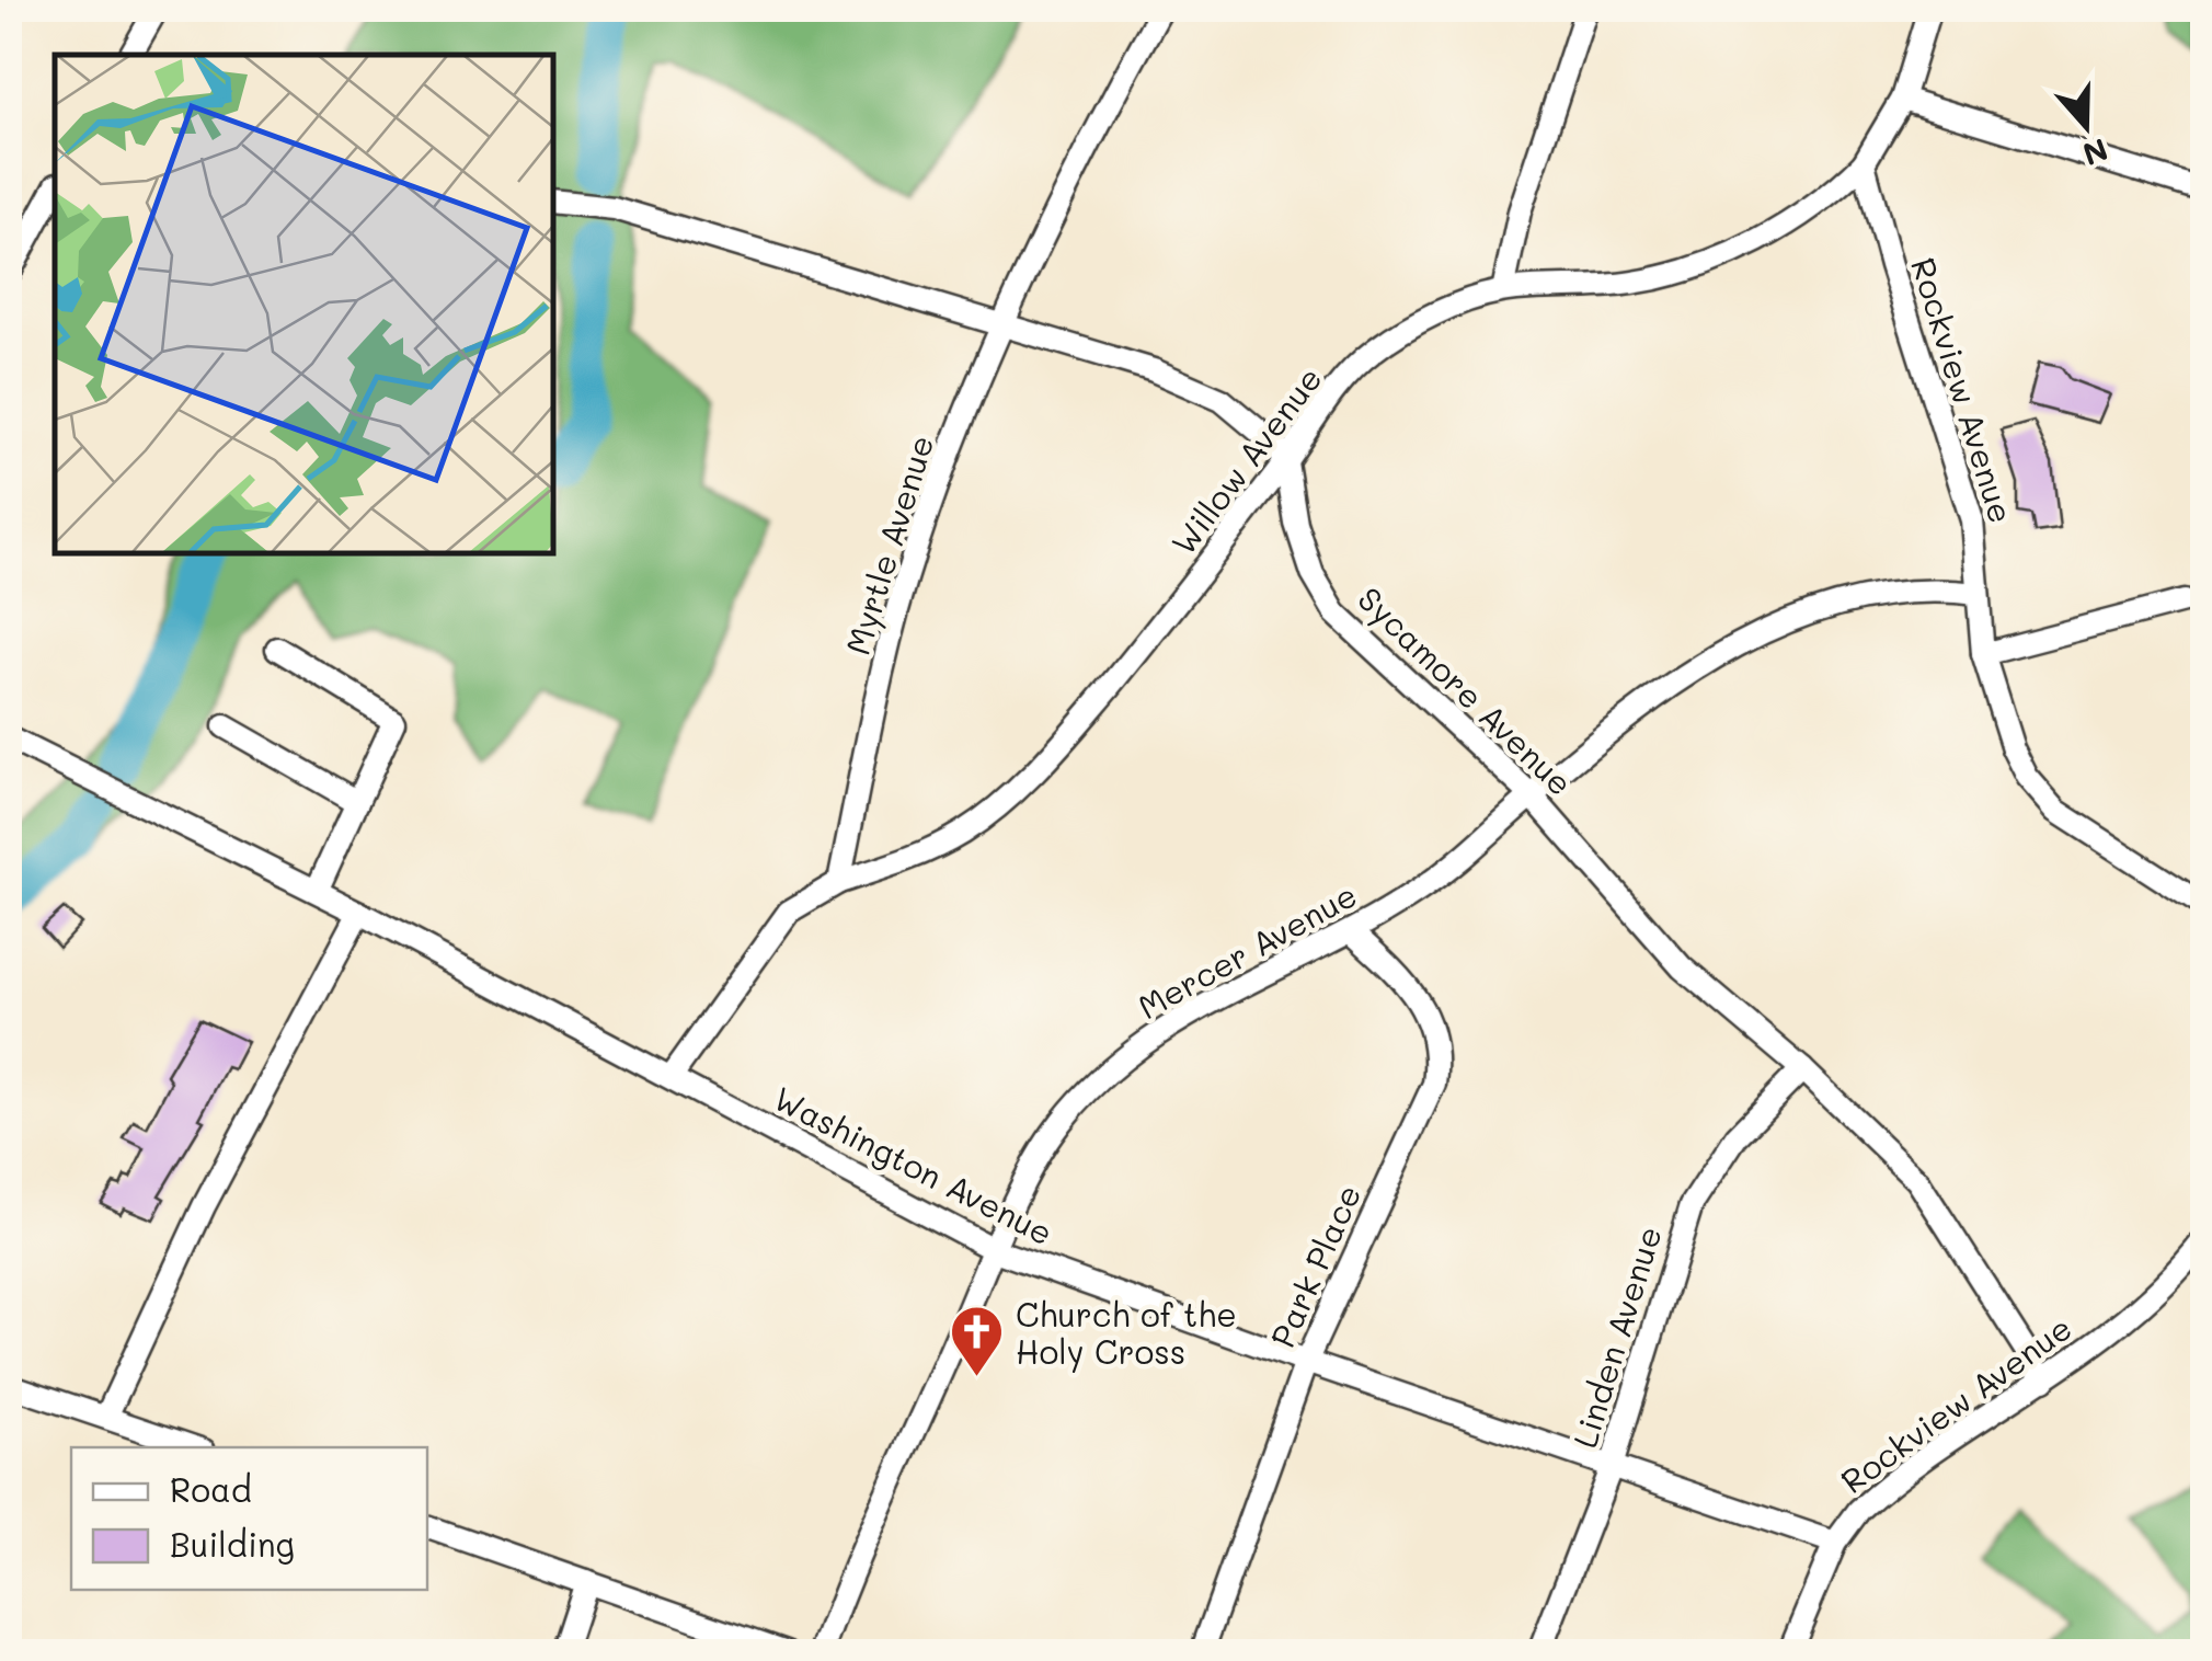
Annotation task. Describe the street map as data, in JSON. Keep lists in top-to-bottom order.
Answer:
{
  "streets": {
    "street": [
      "Rockview Avenue",
      "Willow Avenue",
      "Myrtle Avenue",
      "Sycamore Avenue",
      "Mercer Avenue",
      "Washington Avenue",
      "Park Place",
      "Linden Avenue"
    ]
  },
  "crossings": [
    ["Rockview Avenue", "Willow Avenue"],
    ["Rockview Avenue", "Sycamore Avenue"],
    ["Rockview Avenue", "Mercer Avenue"],
    ["Rockview Avenue", "Washington Avenue"],
    ["Willow Avenue", "Myrtle Avenue"],
    ["Willow Avenue", "Sycamore Avenue"],
    ["Sycamore Avenue", "Mercer Avenue"],
    ["Sycamore Avenue", "Linden Avenue"],
    ["Mercer Avenue", "Washington Avenue"],
    ["Mercer Avenue", "Park Place"],
    ["Washington Avenue", "Park Place"],
    ["Washington Avenue", "Linden Avenue"]
  ],
  "places": {
    "church": ["Church of the Holy Cross"]
  },
  "legend": ["Road", "Building"],
  "north": "bottom"
}
